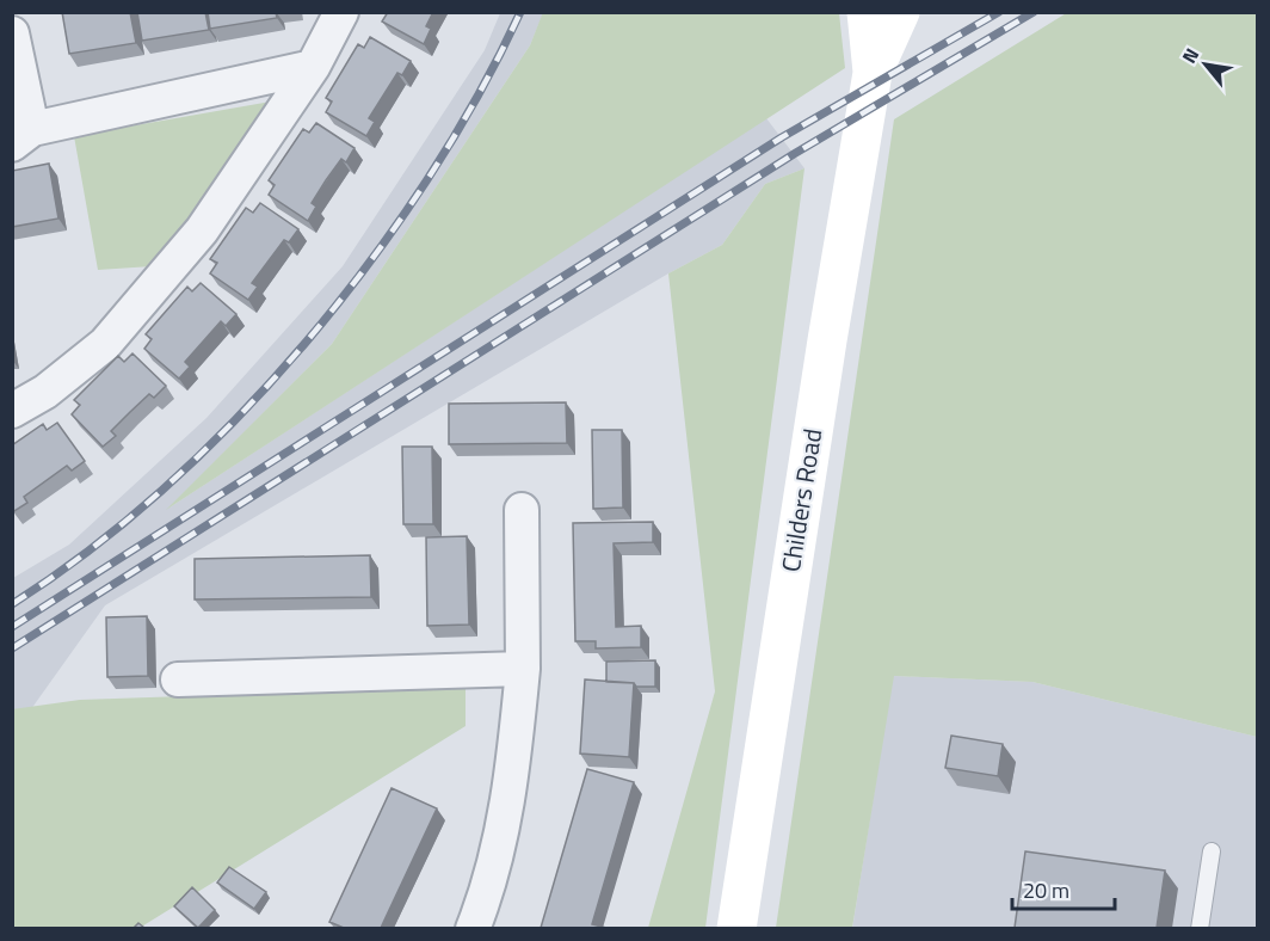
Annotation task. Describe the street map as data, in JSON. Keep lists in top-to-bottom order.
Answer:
{
  "streets": {
    "main road": ["Childers Road"]
  },
  "scale_bar": "20 m",
  "north": "top left"
}
